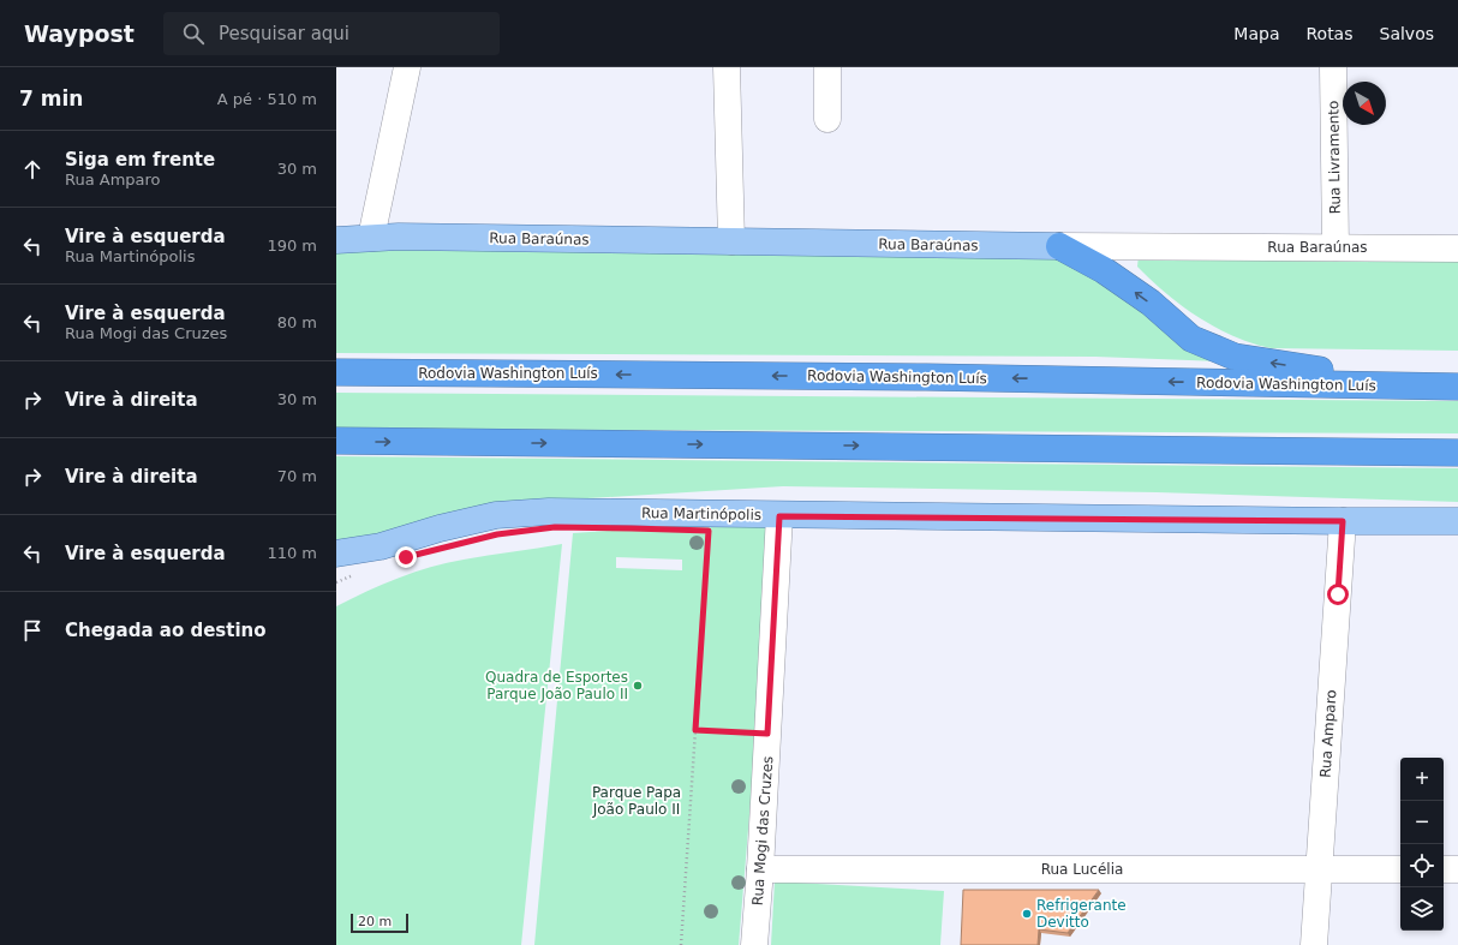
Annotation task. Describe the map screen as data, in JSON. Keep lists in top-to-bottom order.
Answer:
{
  "streets": {
    "highway": ["Rodovia Washington Luís"],
    "main road": ["Rua Baraúnas", "Rua Martinópolis"],
    "street": [
      "Rua Livramento",
      "Rua Amparo",
      "Rua Mogi das Cruzes",
      "Rua Lucélia"
    ]
  },
  "crossings": [
    ["Rua Livramento", "Rua Baraúnas"],
    ["Rua Martinópolis", "Rua Amparo"],
    ["Rua Martinópolis", "Rua Mogi das Cruzes"],
    ["Rua Amparo", "Rua Lucélia"],
    ["Rua Mogi das Cruzes", "Rua Lucélia"]
  ],
  "parks": ["Parque Papa João Paulo II"],
  "places": ["Quadra de Esportes Parque João Paulo II", "Refrigerante Devitto"],
  "scale_bar": "20 m",
  "north": "bottom right",
  "page": {
    "header": "Waypost",
    "search": "Pesquisar aqui",
    "nav": ["Mapa", "Rotas", "Salvos"],
    "heading": ["7 min", "A pé · 510 m"],
    "list": [
      ["Siga em frente", "Rua Amparo", "30 m"],
      ["Vire à esquerda", "Rua Martinópolis", "190 m"],
      ["Vire à esquerda", "Rua Mogi das Cruzes", "80 m"],
      ["Vire à direita", "30 m"],
      ["Vire à direita", "70 m"],
      ["Vire à esquerda", "110 m"],
      "Chegada ao destino"
    ],
    "map_buttons": ["+", "−"],
    "scale": "20 m"
  }
}
